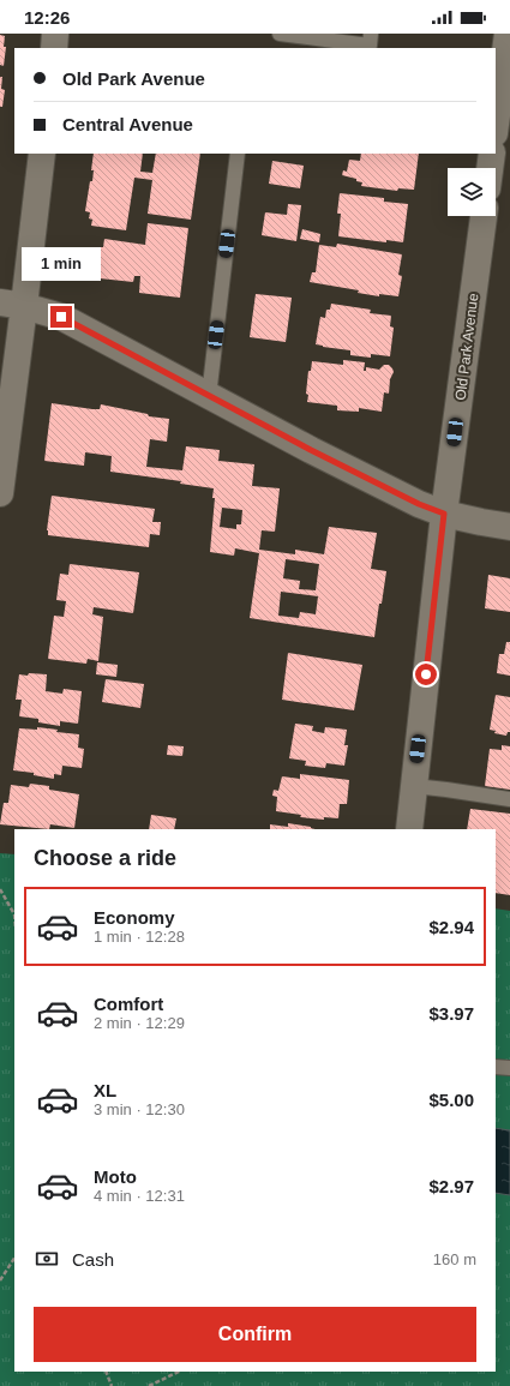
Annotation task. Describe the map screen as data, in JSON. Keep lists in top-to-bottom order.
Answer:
{
  "streets": {
    "street": ["Old Park Avenue"]
  },
  "page": {
    "status": "12:26",
    "banner": ["Old Park Avenue", "Central Avenue"],
    "bubble": "1 min",
    "heading": "Choose a ride",
    "list": [
      {
        "name": "Economy",
        "note": "1 min · 12:28",
        "value": "$2.94"
      },
      {
        "name": "Comfort",
        "note": "2 min · 12:29",
        "value": "$3.97"
      },
      {
        "name": "XL",
        "note": "3 min · 12:30",
        "value": "$5.00"
      },
      {
        "name": "Moto",
        "note": "4 min · 12:31",
        "value": "$2.97"
      }
    ],
    "pay": ["Cash", "160 m"],
    "buttons": "Confirm"
  }
}
